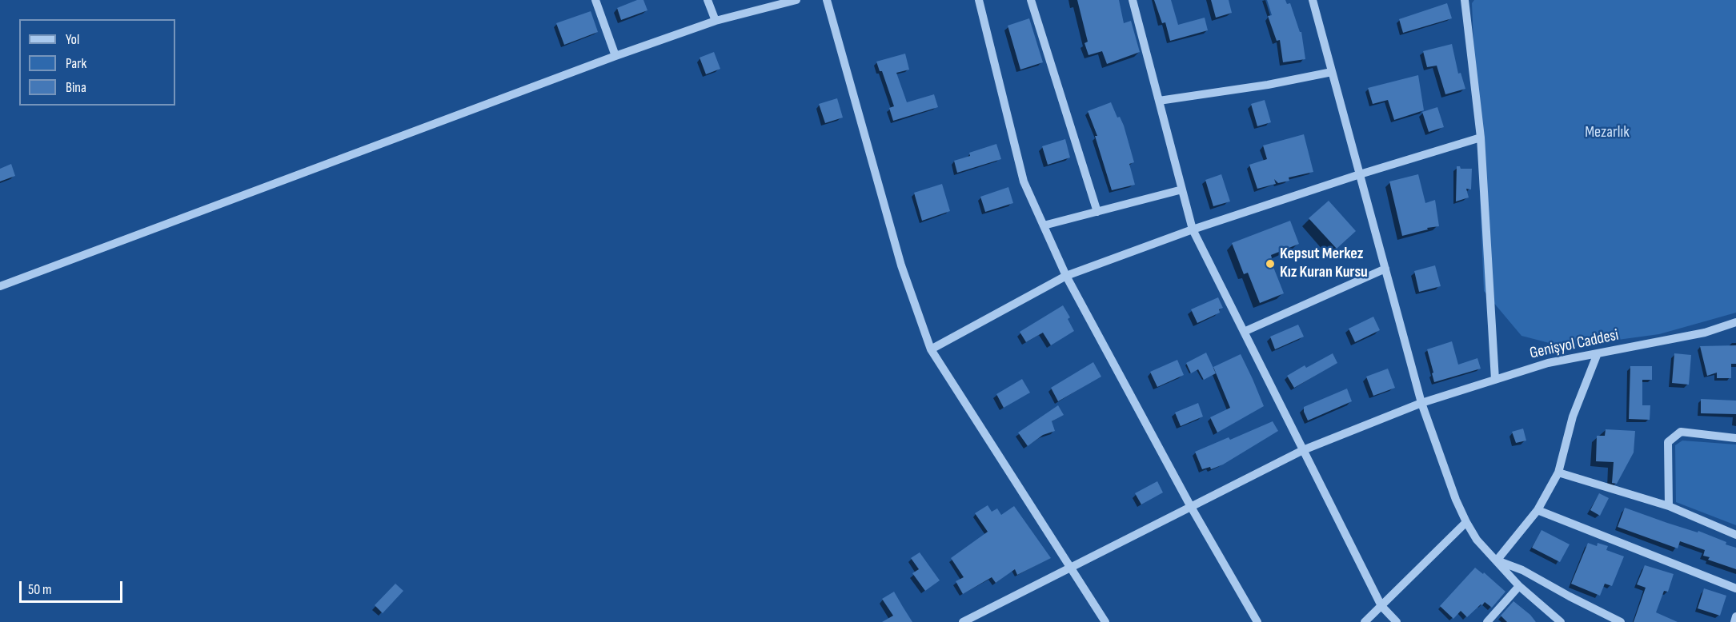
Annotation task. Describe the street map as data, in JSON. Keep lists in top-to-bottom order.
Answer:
{
  "streets": {
    "street": ["Genişyol Caddesi"]
  },
  "parks": ["Mezarlık"],
  "places": ["Kepsut Merkez Kız Kuran Kursu"],
  "legend": ["Yol", "Park", "Bina"],
  "scale_bar": "50 m"
}
